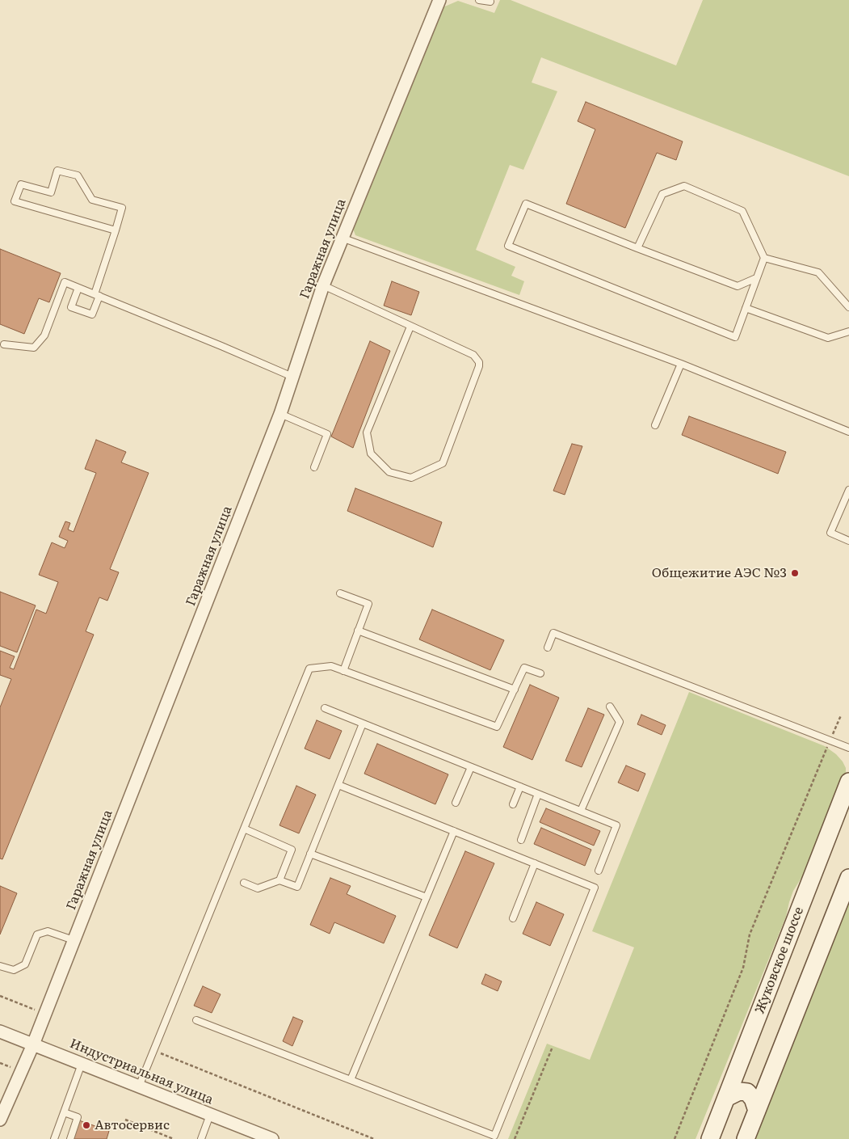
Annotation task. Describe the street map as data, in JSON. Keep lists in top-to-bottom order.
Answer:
{
  "streets": {
    "main road": ["Жуковское шоссе"],
    "street": ["Гаражная улица", "Индустриальная улица"]
  },
  "crossings": [
    ["Гаражная улица", "Индустриальная улица"]
  ],
  "places": ["Общежитие АЭС №3", "Автосервис"]
}
